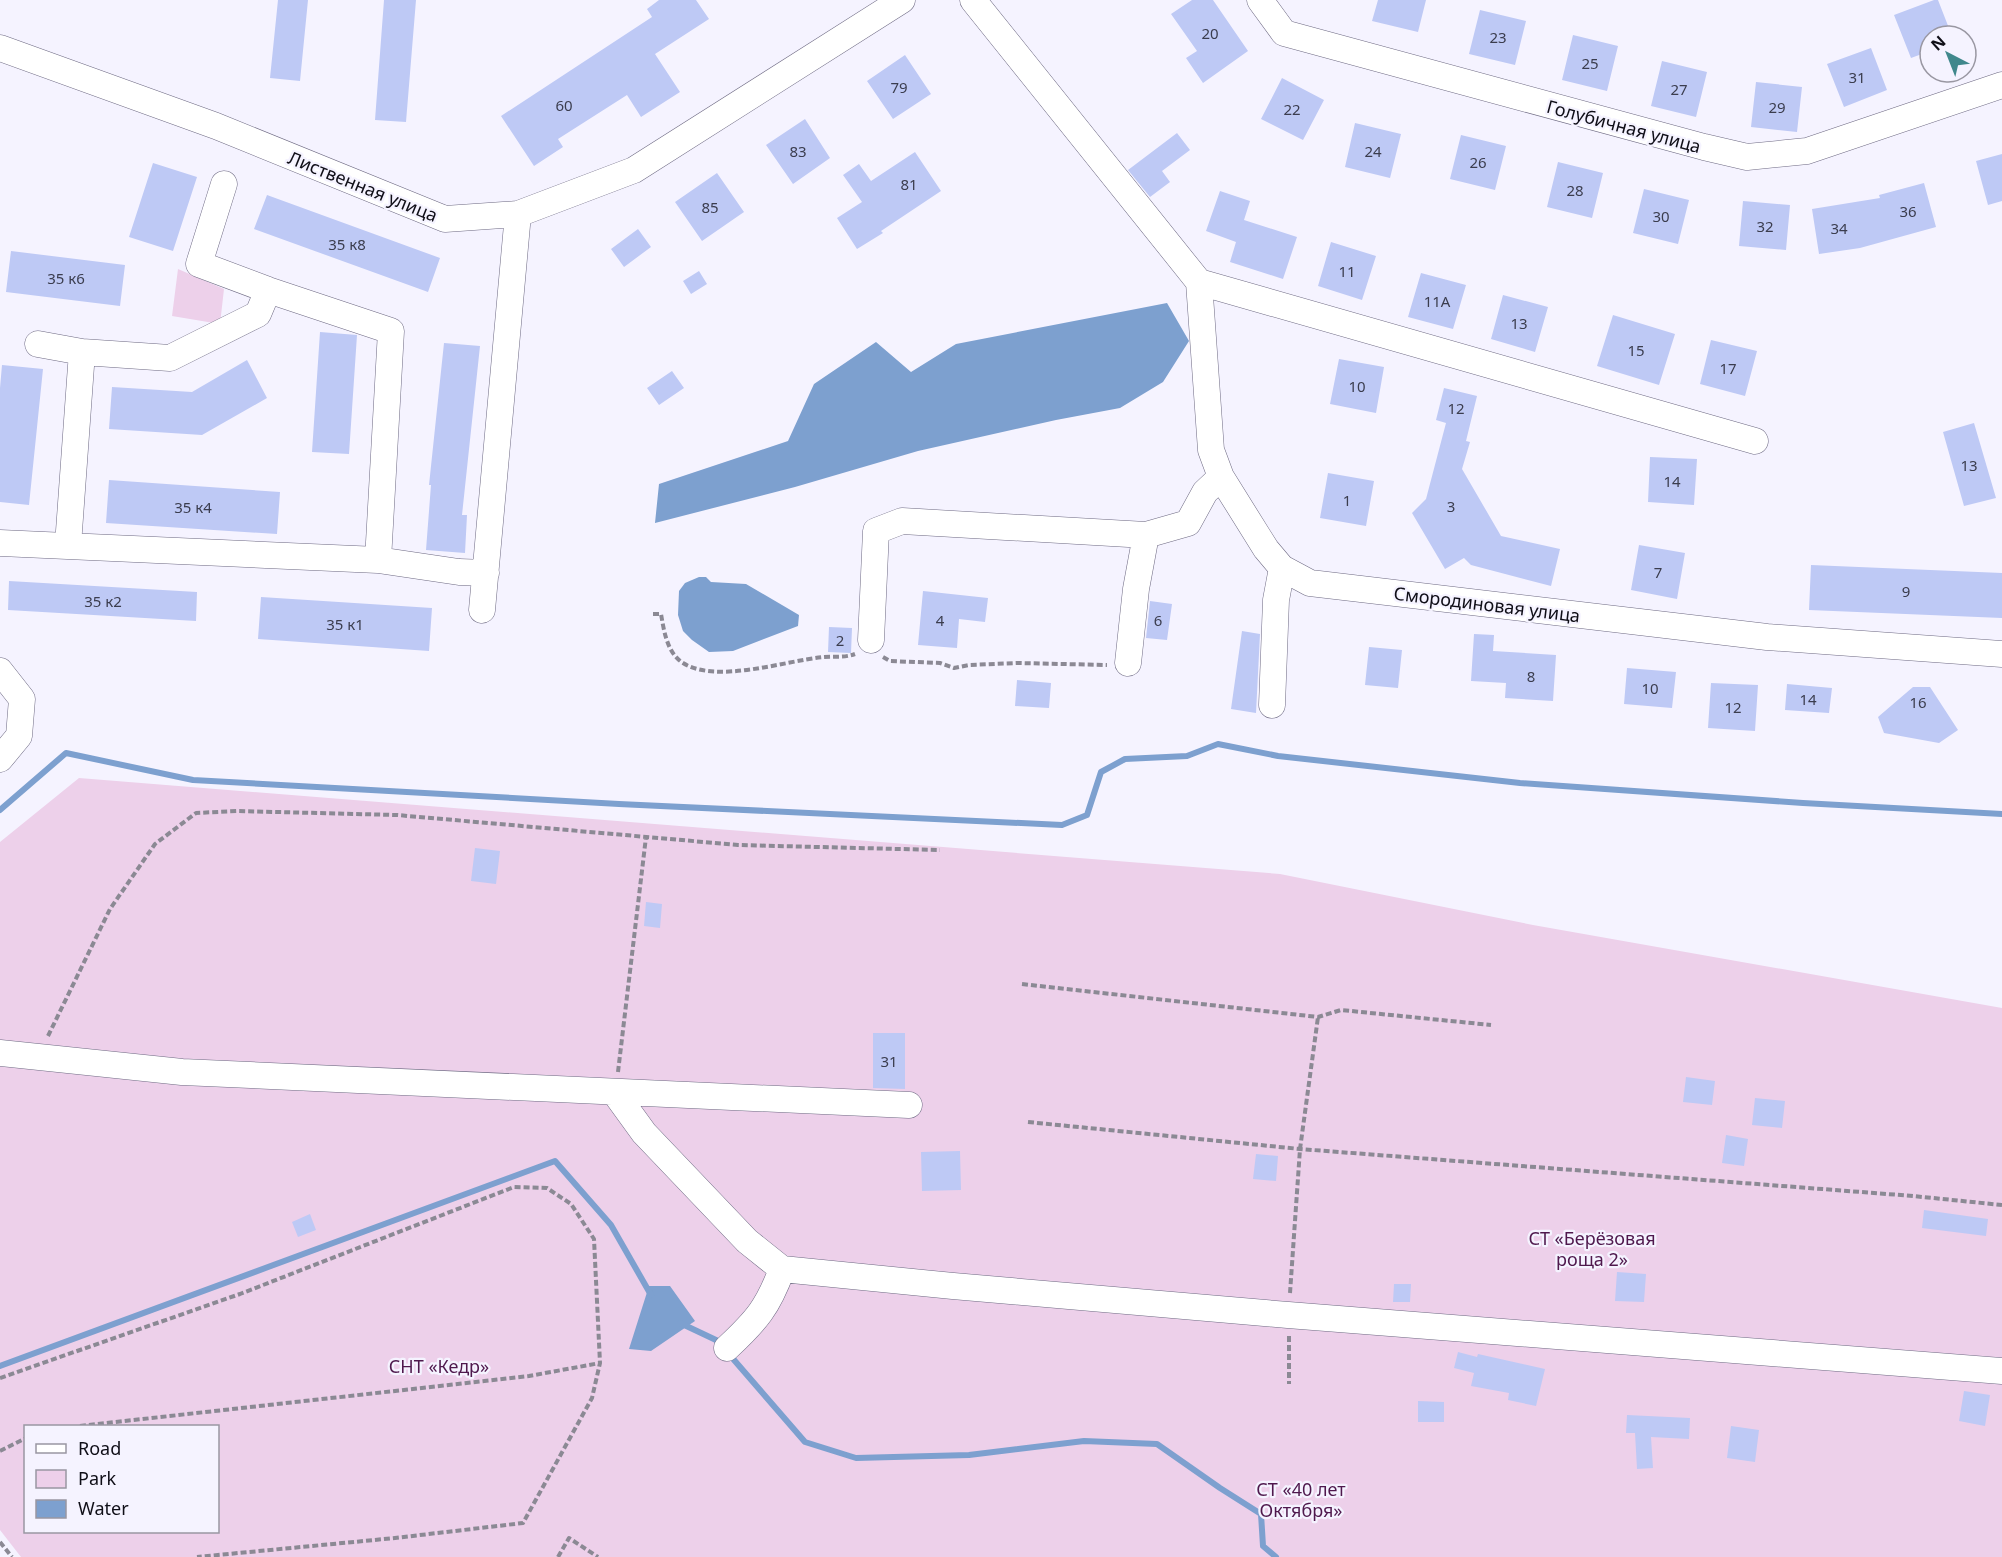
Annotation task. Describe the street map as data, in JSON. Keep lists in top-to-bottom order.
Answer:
{
  "streets": {
    "street": ["Голубичная улица", "Лиственная улица", "Смородиновая улица"]
  },
  "parks": ["СТ «Берёзовая роща 2»", "СНТ «Кедр»", "СТ «40 лет Октября»"],
  "house_numbers": [
    "20",
    "23",
    "25",
    "31",
    "79",
    "27",
    "60",
    "29",
    "22",
    "83",
    "24",
    "26",
    "81",
    "28",
    "85",
    "36",
    "30",
    "32",
    "34",
    "35 к8",
    "11",
    "35 к6",
    "11А",
    "13",
    "15",
    "17",
    "10",
    "12",
    "13",
    "14",
    "1",
    "3",
    "35 к4",
    "7",
    "9",
    "35 к2",
    "4",
    "6",
    "35 к1",
    "2",
    "8",
    "10",
    "14",
    "16",
    "12",
    "31"
  ],
  "legend": ["Road", "Park", "Water"],
  "north": "top left"
}
